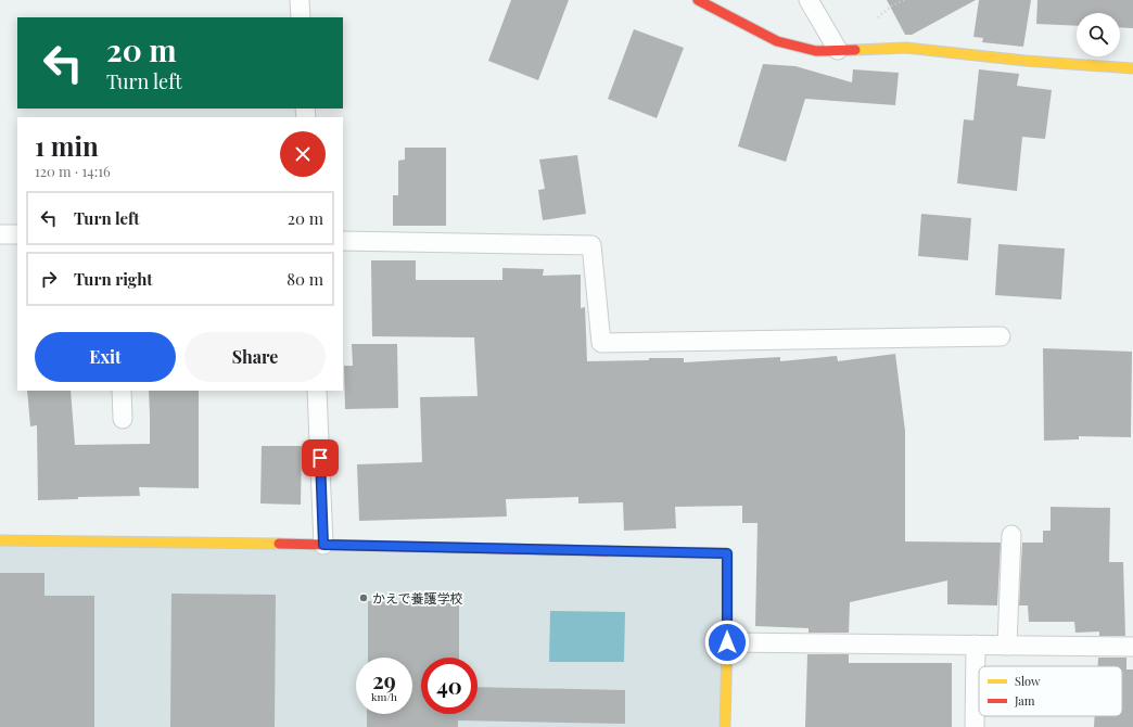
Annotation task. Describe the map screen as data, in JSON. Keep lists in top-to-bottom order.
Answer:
{
  "places": ["かえで養護学校"],
  "legend": ["Slow", "Jam"],
  "page": {
    "turn": ["20 m", "Turn left"],
    "heading": ["1 min", "120 m · 14:16"],
    "list": [
      {
        "name": "Turn left",
        "value": "20 m"
      },
      {
        "name": "Turn right",
        "value": "80 m"
      }
    ],
    "buttons": ["Exit", "Share"],
    "speed": "29 km/h",
    "limit": "40"
  }
}
